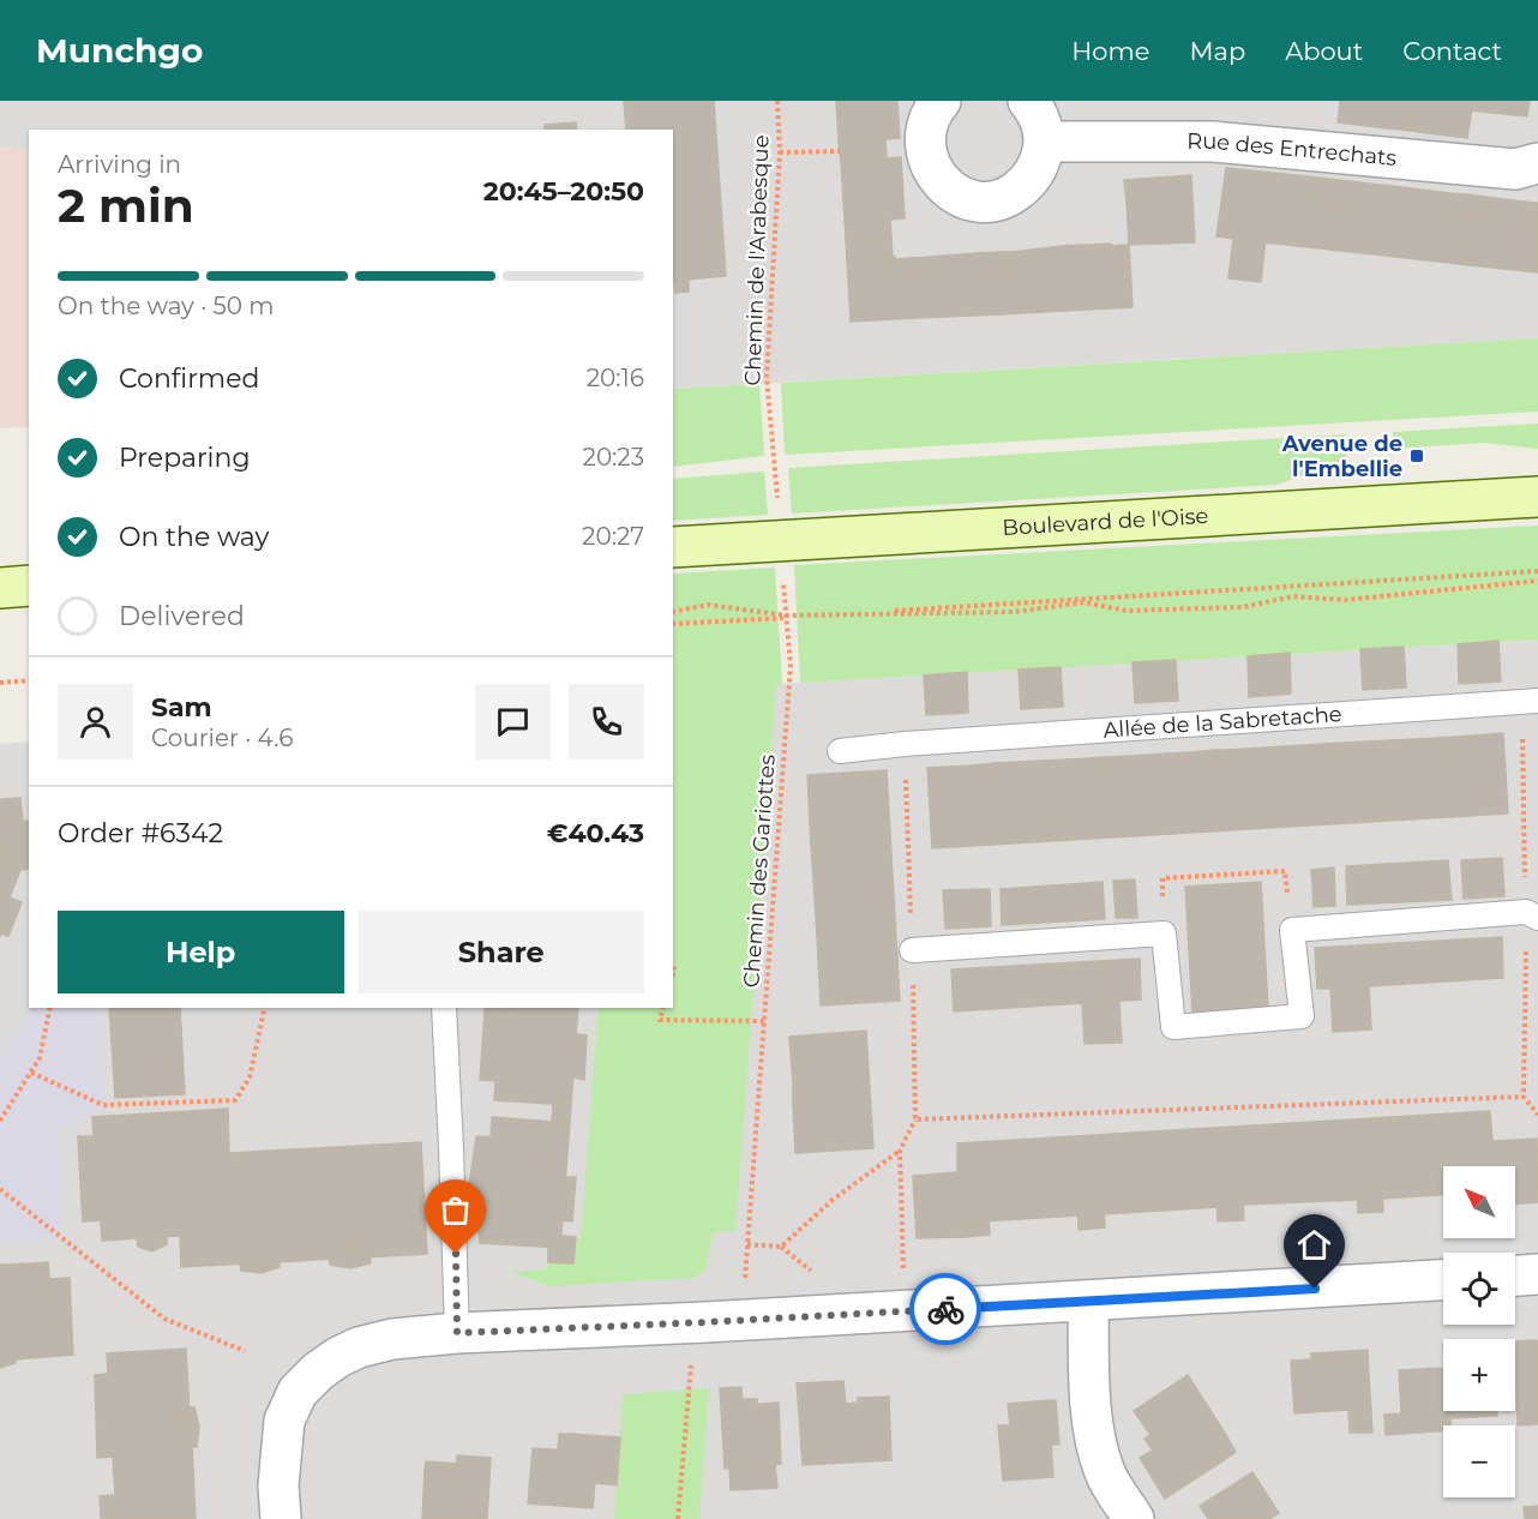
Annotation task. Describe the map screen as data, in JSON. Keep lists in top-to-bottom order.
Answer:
{
  "streets": {
    "main road": ["Boulevard de l'Oise"],
    "street": ["Rue des Entrechats"],
    "lane": ["Allée de la Sabretache"],
    "path": ["Chemin de l'Arabesque", "Chemin des Gariottes"]
  },
  "crossings": [
    ["Chemin de l'Arabesque", "Chemin des Gariottes"],
    ["Boulevard de l'Oise", "Chemin des Gariottes"]
  ],
  "places": {
    "transit": ["Avenue de l'Embellie"]
  },
  "north": "top left",
  "page": {
    "header": "Munchgo",
    "nav": [
      "Home",
      "Map",
      "About",
      "Contact"
    ],
    "heading": ["2 min", "Arriving in", "20:45–20:50"],
    "panel": [
      "Sam",
      "Courier · 4.6",
      "Order #6342",
      "€40.43"
    ],
    "bar": "On the way · 50 m",
    "list": [
      ["Confirmed", "20:16"],
      ["Preparing", "20:23"],
      ["On the way", "20:27"],
      "Delivered"
    ],
    "buttons": ["Help", "Share"],
    "map_buttons": ["+", "−"]
  }
}
